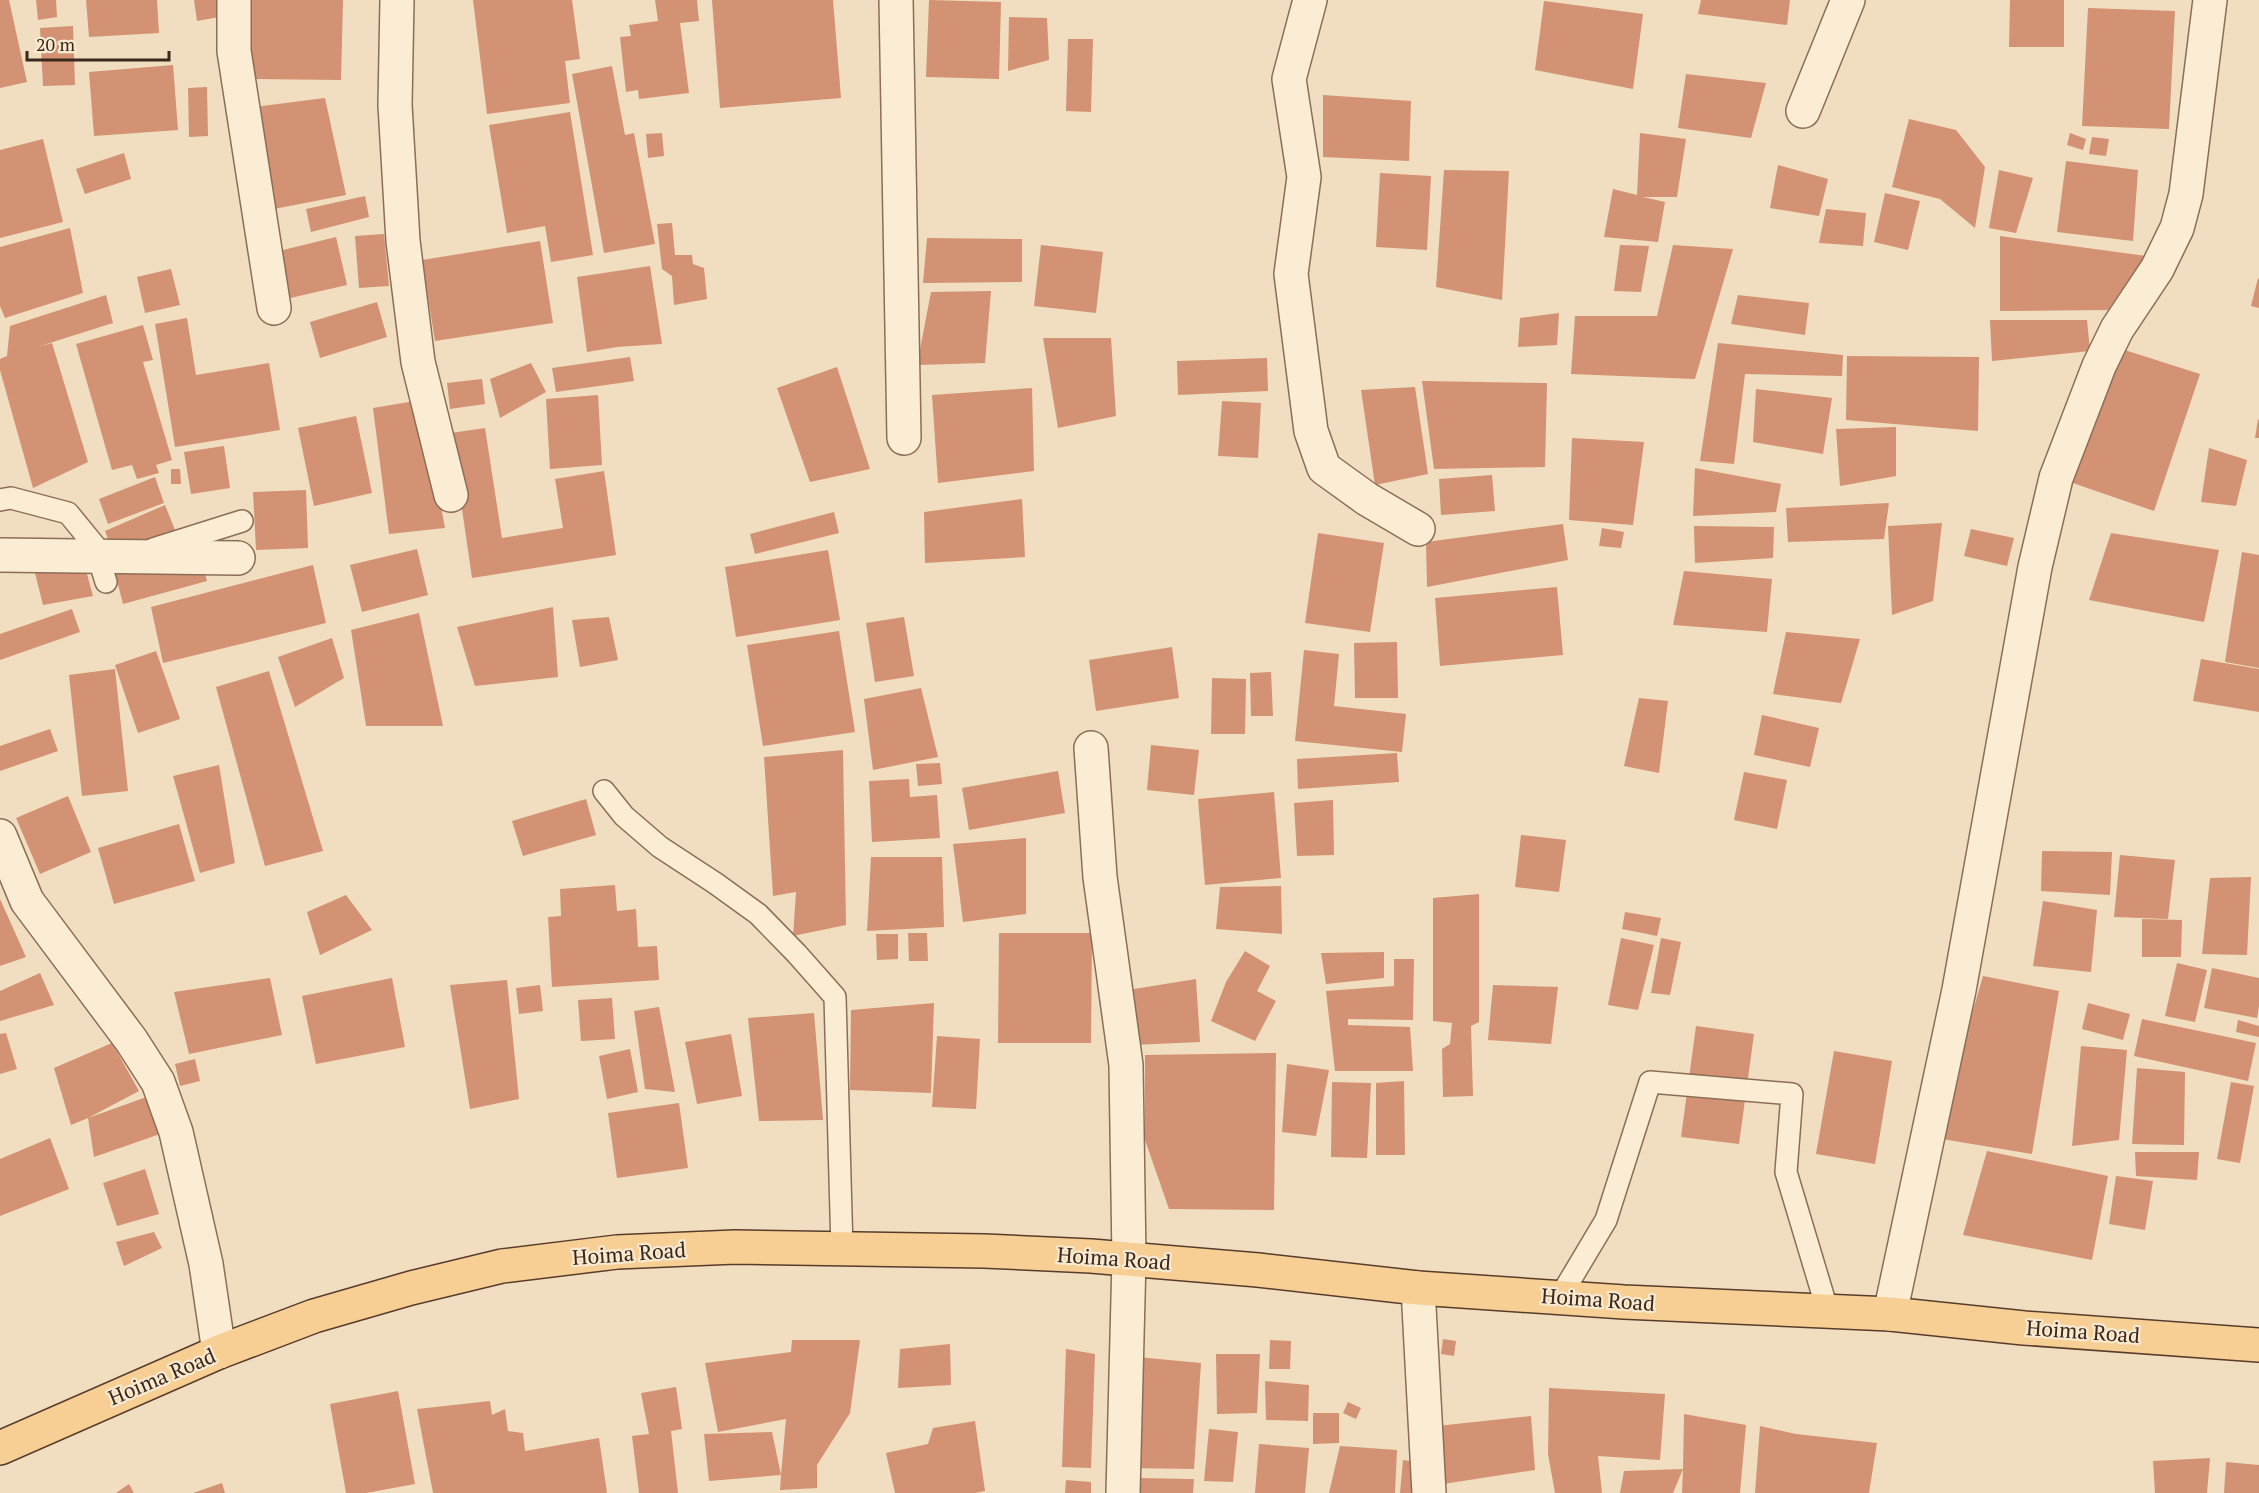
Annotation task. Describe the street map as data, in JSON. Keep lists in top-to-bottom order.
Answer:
{
  "streets": {
    "main road": ["Hoima Road"]
  },
  "scale_bar": "20 m"
}
